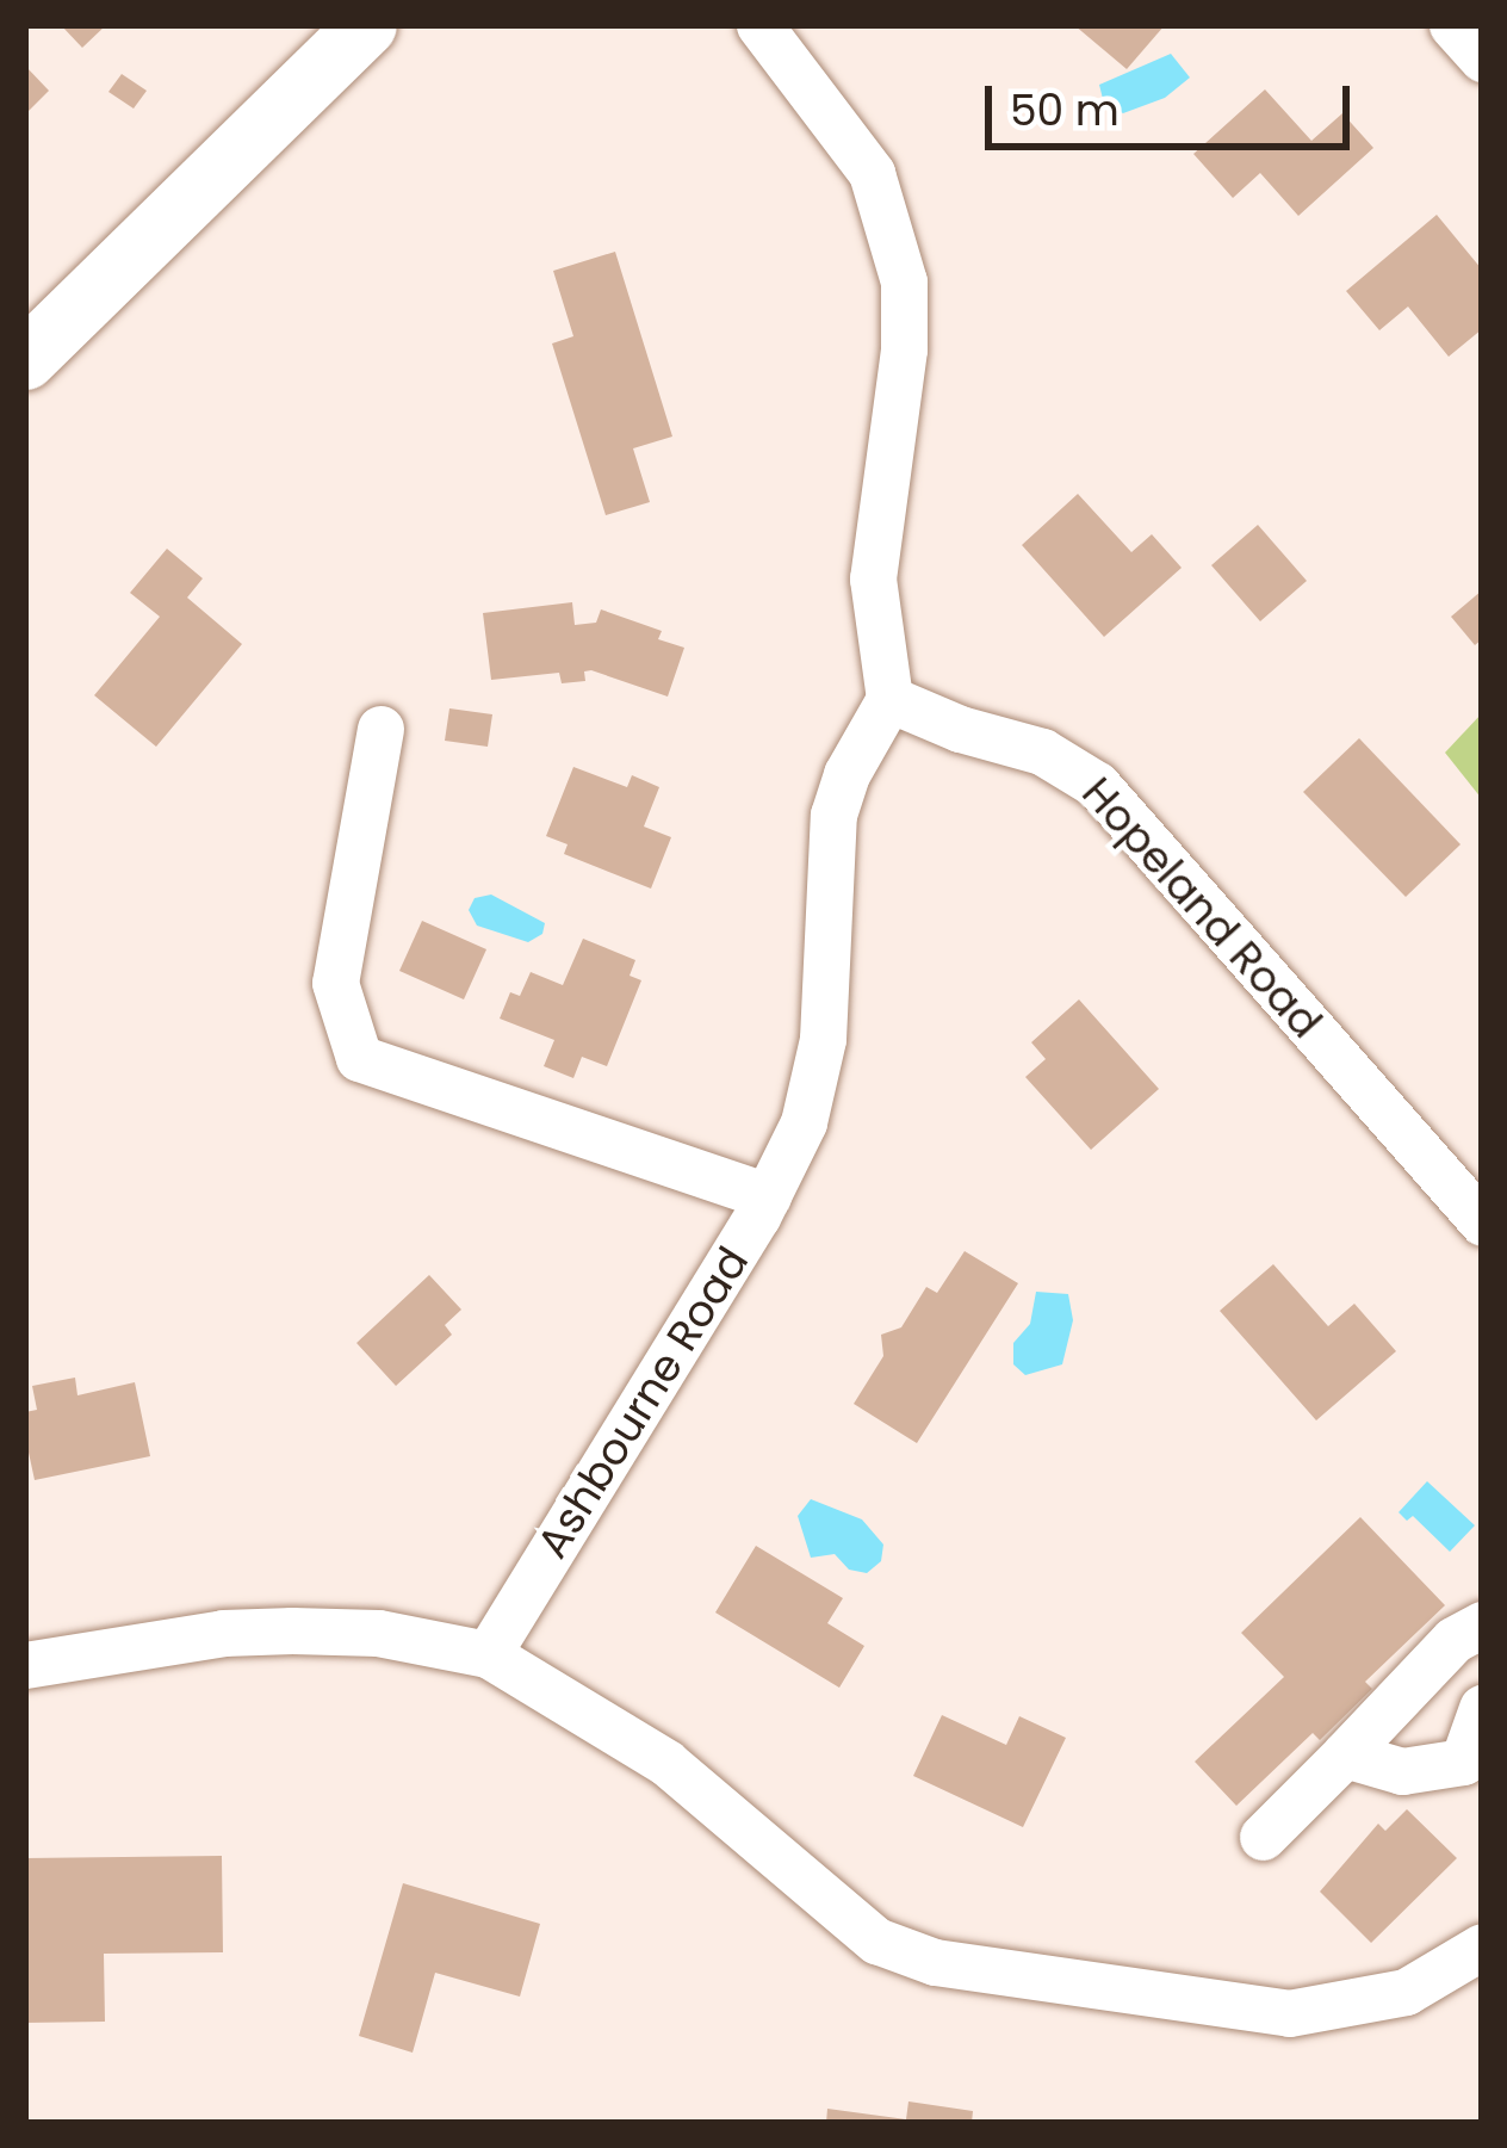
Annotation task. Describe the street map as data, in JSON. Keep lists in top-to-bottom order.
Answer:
{
  "streets": {
    "street": ["Hopeland Road", "Ashbourne Road"]
  },
  "crossings": [
    ["Hopeland Road", "Ashbourne Road"]
  ],
  "scale_bar": "50 m"
}
